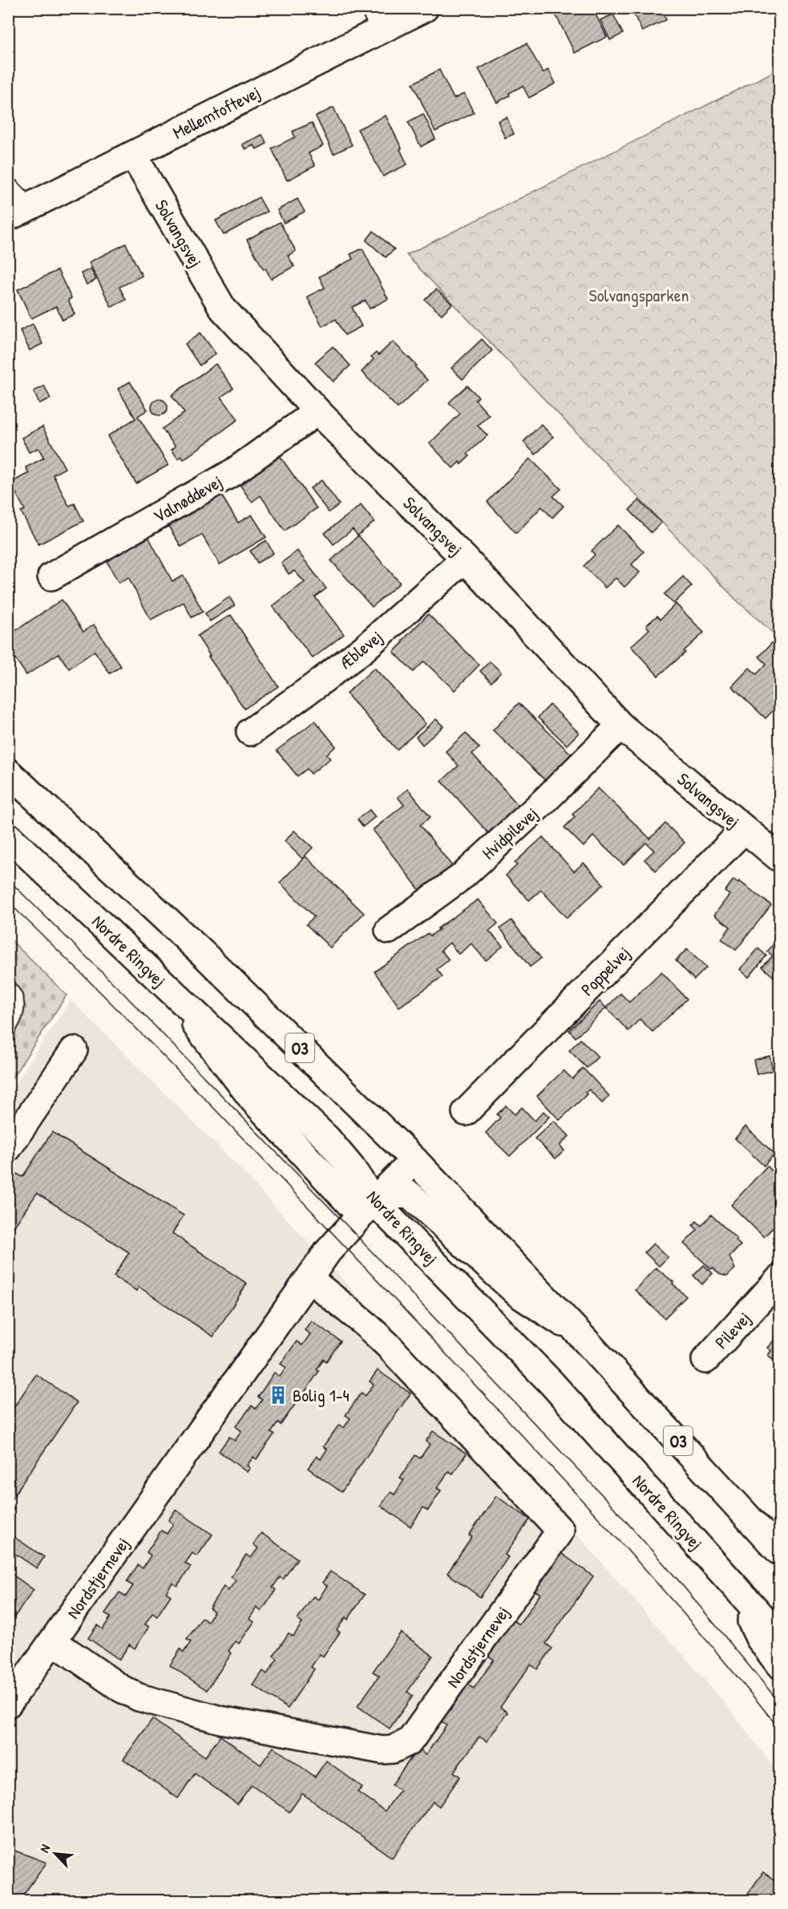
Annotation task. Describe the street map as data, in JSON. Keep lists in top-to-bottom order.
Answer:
{
  "streets": {
    "street": [
      "Mellemtoftevej",
      "Solvangsvej",
      "Valnøddevej",
      "Æblevej",
      "Hvidpilevej",
      "Nordre Ringvej",
      "Poppelvej",
      "O3",
      "Pilevej",
      "Nordstjernevej"
    ]
  },
  "crossings": [
    ["Mellemtoftevej", "Solvangsvej"],
    ["Solvangsvej", "Valnøddevej"],
    ["Solvangsvej", "Æblevej"],
    ["Solvangsvej", "Hvidpilevej"],
    ["Solvangsvej", "Poppelvej"],
    ["Nordre Ringvej", "Nordstjernevej"],
    ["O3", "Nordstjernevej"]
  ],
  "parks": ["Solvangsparken"],
  "places": {
    "building": ["Bolig 1-4"]
  },
  "north": "top left"
}
